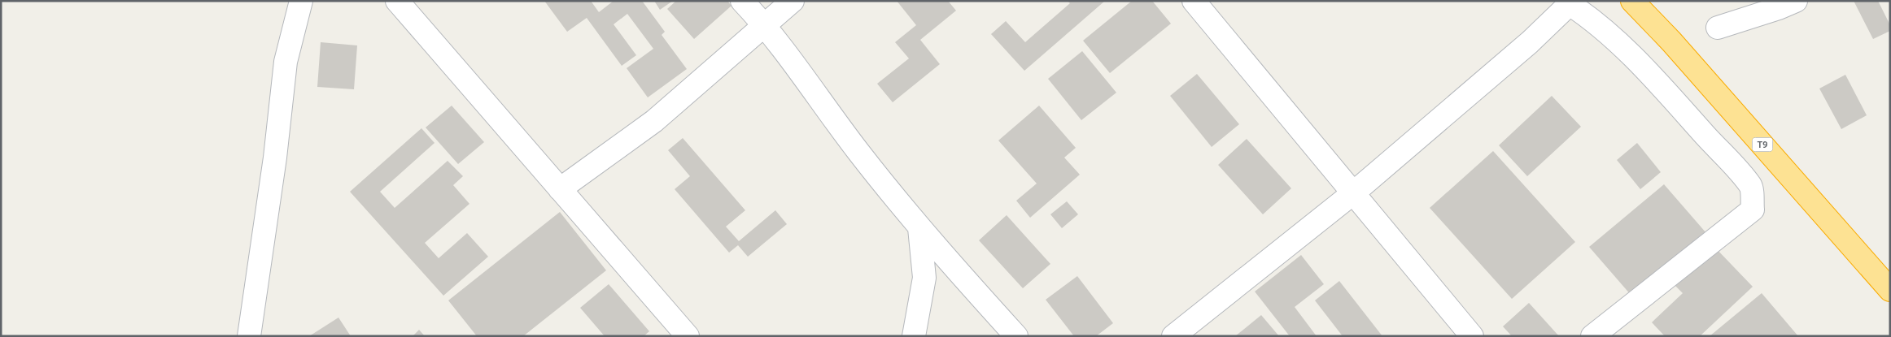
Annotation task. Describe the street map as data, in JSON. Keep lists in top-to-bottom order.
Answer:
{
  "streets": {
    "highway": ["T9"]
  }
}
